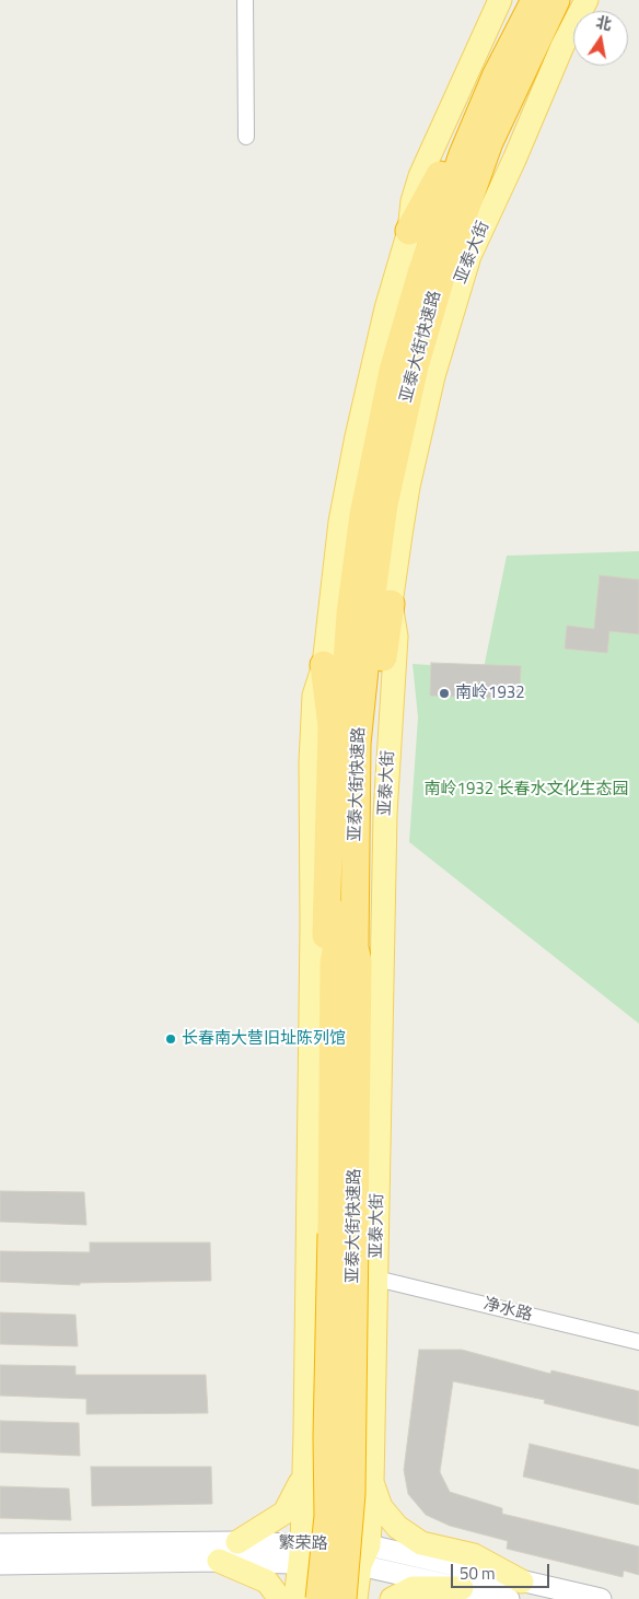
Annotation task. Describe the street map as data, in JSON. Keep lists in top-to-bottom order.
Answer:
{
  "streets": {
    "highway": ["亚泰大街快速路"],
    "main road": ["亚泰大街", "繁荣路"],
    "street": ["净水路"]
  },
  "crossings": [
    ["亚泰大街", "净水路"],
    ["亚泰大街", "繁荣路"]
  ],
  "parks": ["南岭1932 长春水文化生态园"],
  "places": ["南岭1932", "长春南大营旧址陈列馆"],
  "scale_bar": "50 m",
  "north": "top"
}
